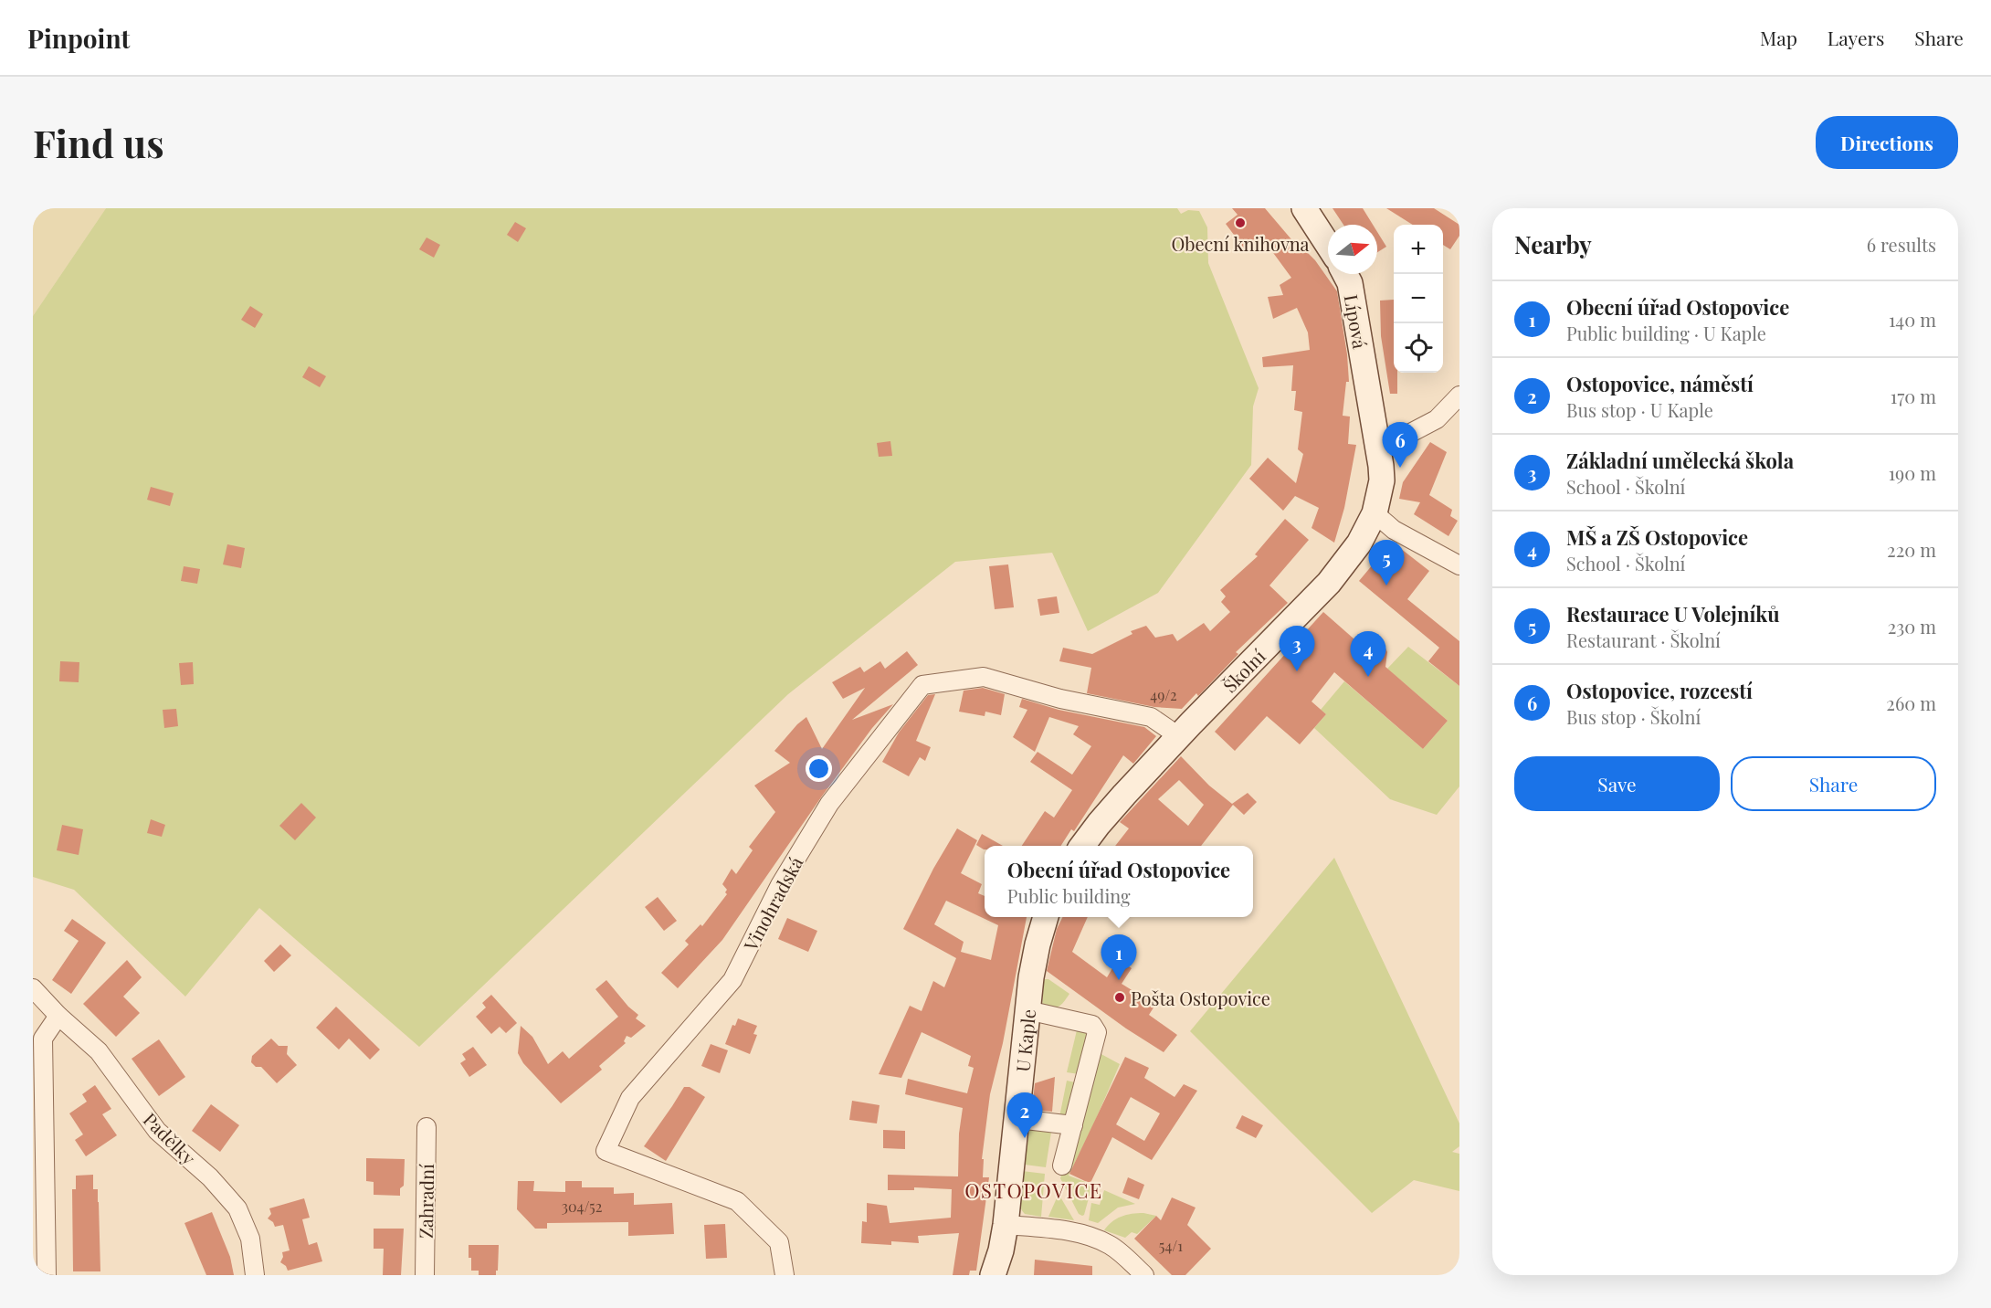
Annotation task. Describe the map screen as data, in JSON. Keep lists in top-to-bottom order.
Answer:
{
  "streets": {
    "street": [
      "Lípová",
      "Školní",
      "Vinohradská",
      "U Kaple",
      "Padělky",
      "Zahradní"
    ]
  },
  "crossings": [
    ["Lípová", "Školní"],
    ["Školní", "Vinohradská"]
  ],
  "districts": ["OSTOPOVICE"],
  "places": ["Obecní knihovna", "Pošta Ostopovice"],
  "house_numbers": ["49/2", "304/52", "54/1"],
  "north": "right",
  "page": {
    "header": "Pinpoint",
    "nav": ["Map", "Layers", "Share"],
    "buttons": [
      "Directions",
      ["Save", "Share"]
    ],
    "title": "Find us",
    "heading": ["Nearby", "6 results"],
    "map_buttons": ["+", "−"],
    "list": [
      {
        "mark": "1",
        "name": "Obecní úřad Ostopovice",
        "note": "Public building · U Kaple",
        "value": "140 m"
      },
      {
        "mark": "2",
        "name": "Ostopovice, náměstí",
        "note": "Bus stop · U Kaple",
        "value": "170 m"
      },
      {
        "mark": "3",
        "name": "Základní umělecká škola",
        "note": "School · Školní",
        "value": "190 m"
      },
      {
        "mark": "4",
        "name": "MŠ a ZŠ Ostopovice",
        "note": "School · Školní",
        "value": "220 m"
      },
      {
        "mark": "5",
        "name": "Restaurace U Volejníků",
        "note": "Restaurant · Školní",
        "value": "230 m"
      },
      {
        "mark": "6",
        "name": "Ostopovice, rozcestí",
        "note": "Bus stop · Školní",
        "value": "260 m"
      }
    ],
    "pins": [
      "6",
      "5",
      "3",
      "4",
      "1",
      "2"
    ],
    "popup": ["Obecní úřad Ostopovice", "Public building"]
  }
}
